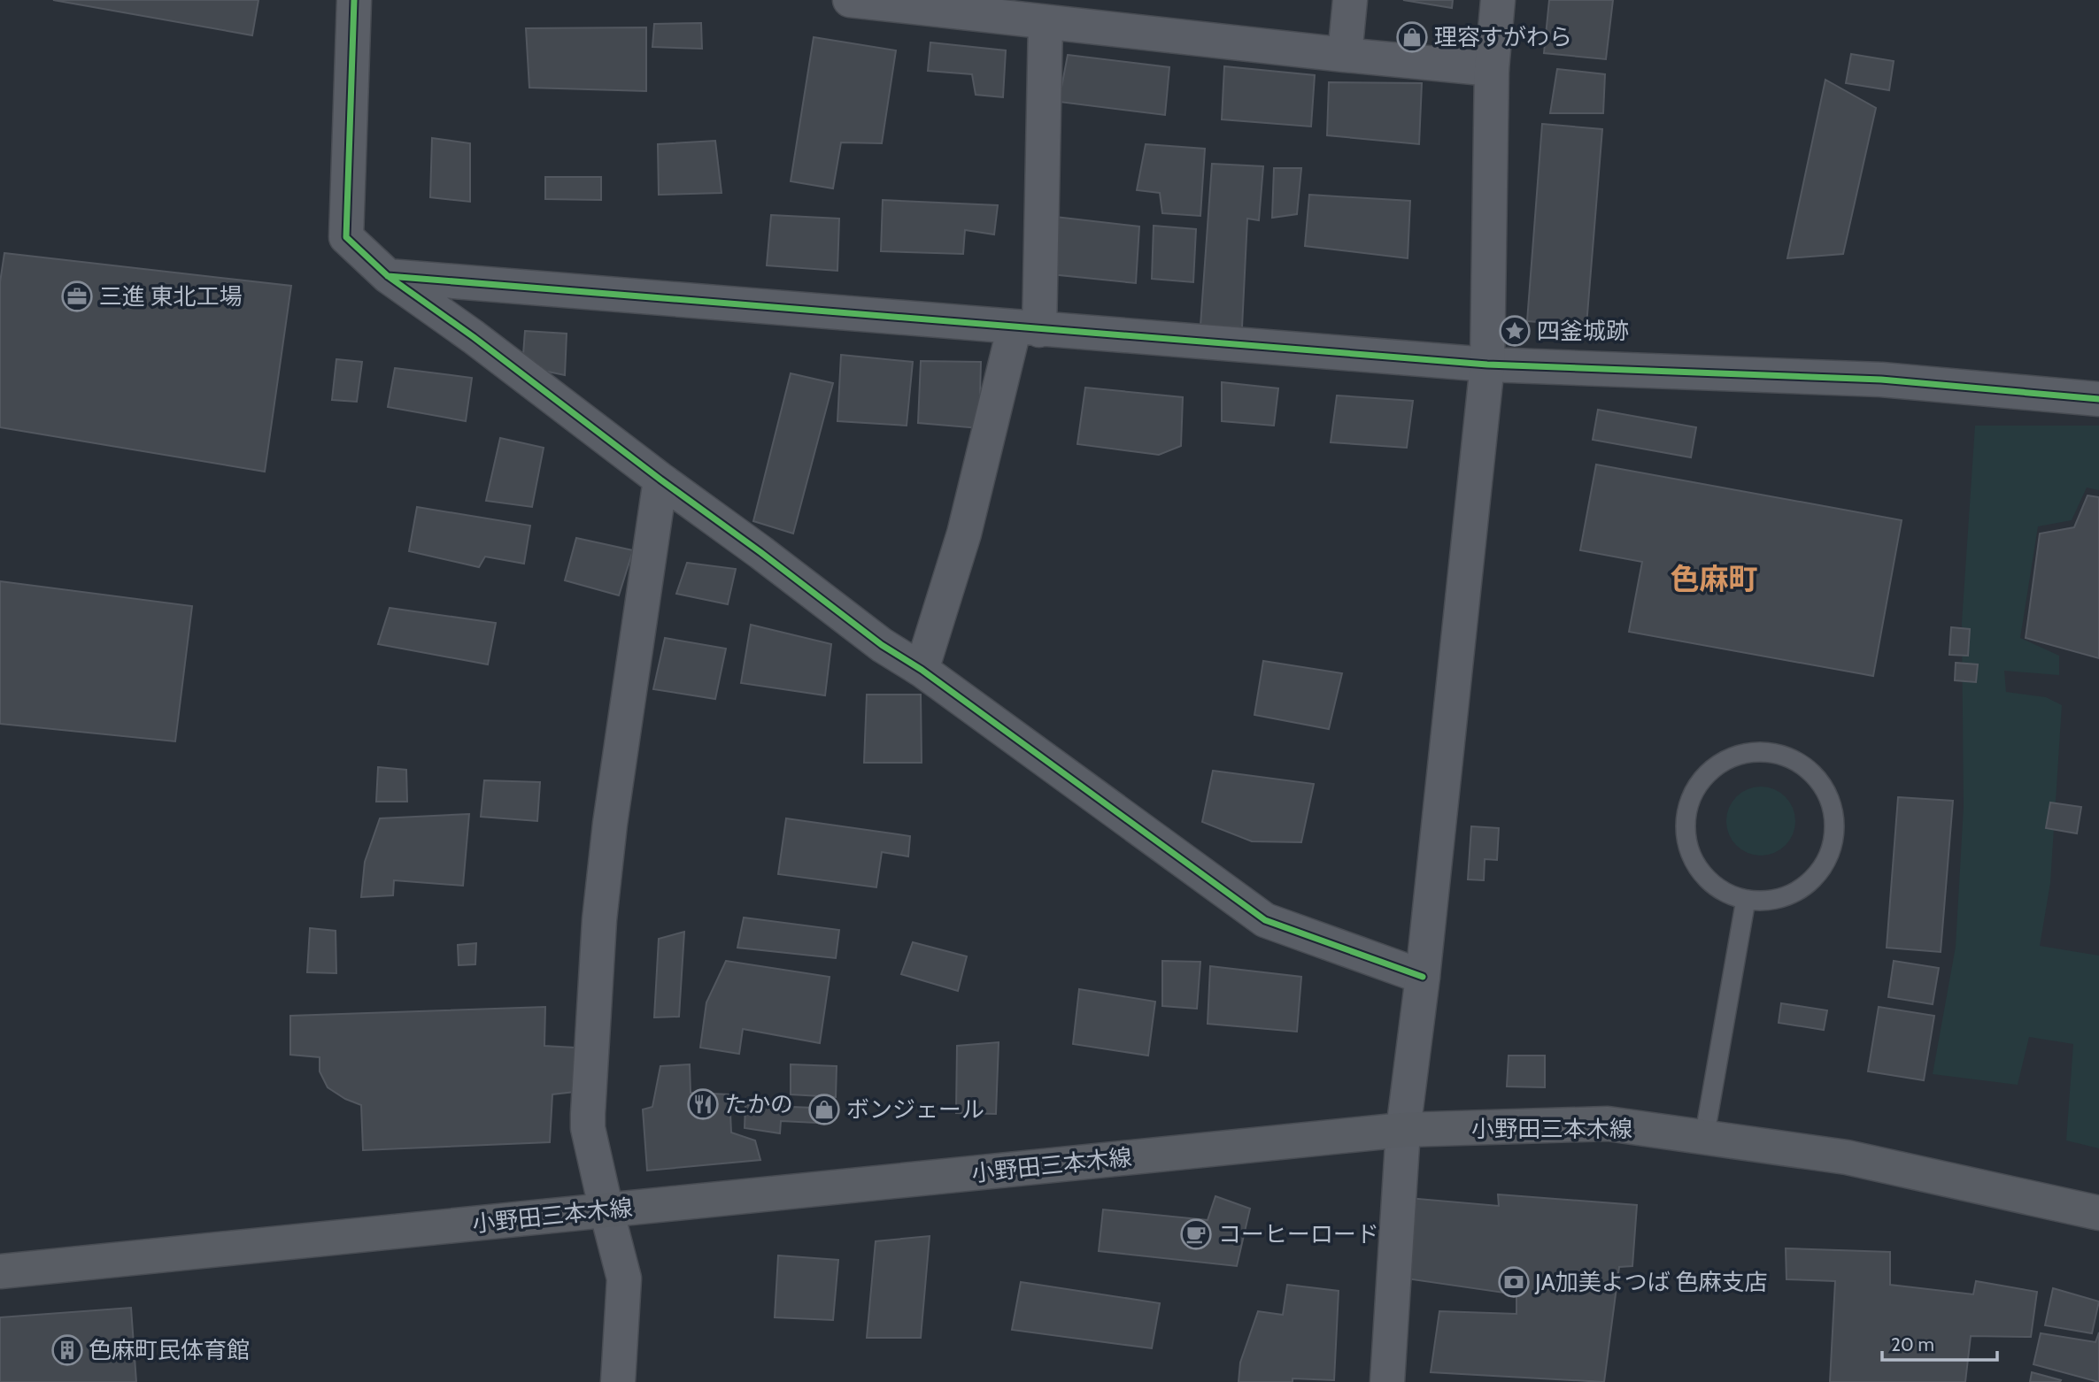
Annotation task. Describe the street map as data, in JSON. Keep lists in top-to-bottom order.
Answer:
{
  "streets": {
    "main road": ["小野田三本木線"]
  },
  "districts": ["色麻町"],
  "places": {
    "shop": ["理容すがわら", "ボンジェール"],
    "office": ["三進 東北工場"],
    "place": ["四釜城跡"],
    "restaurant": ["たかの"],
    "cafe": ["コーヒーロード"],
    "bank": ["JA加美よつば 色麻支店"],
    "building": ["色麻町民体育館"]
  },
  "scale_bar": "20 m"
}
